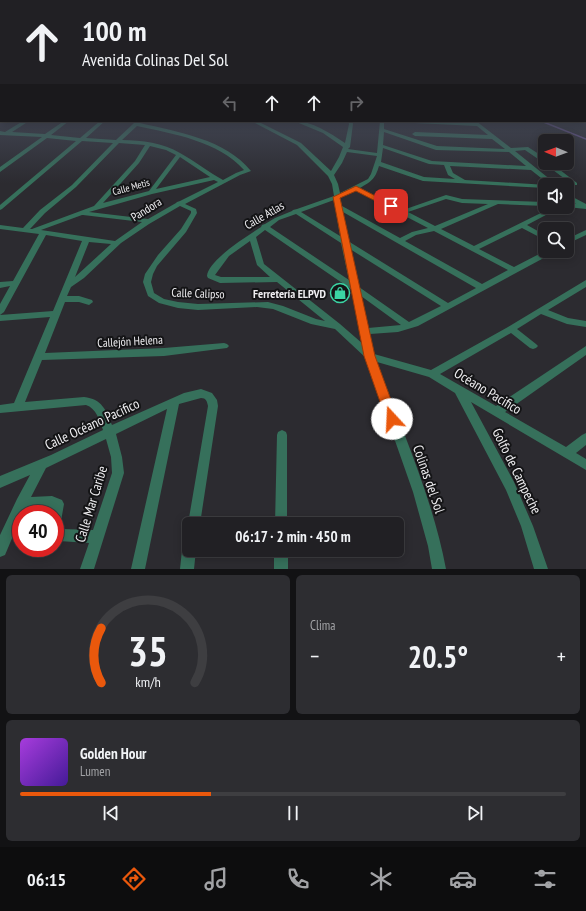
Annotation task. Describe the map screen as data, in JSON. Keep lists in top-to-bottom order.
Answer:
{
  "streets": {
    "street": [
      "Calle Metis",
      "Pandora",
      "Calle Atlas",
      "Calle Calipso",
      "Callejón Helena",
      "Océano Pacifico",
      "Calle Océano Pacifico",
      "Golfo de Campeche",
      "Colinas del Sol",
      "Calle Mar Caribe"
    ]
  },
  "crossings": [
    ["Calle Metis", "Pandora"],
    ["Pandora", "Calle Calipso"],
    ["Calle Atlas", "Colinas del Sol"],
    ["Océano Pacifico", "Golfo de Campeche"],
    ["Océano Pacifico", "Colinas del Sol"],
    ["Calle Océano Pacifico", "Calle Mar Caribe"]
  ],
  "places": {
    "shop": ["Ferretería ELPVD"]
  },
  "north": "left",
  "page": {
    "turn": ["100 m", "Avenida Colinas Del Sol"],
    "limit": "40",
    "trip": "06:17 · 2 min · 450 m",
    "tile": "Clima",
    "heat": ["−", "20.5°", "+"],
    "song": ["Golden Hour", "Lumen"],
    "tabs": "06:15",
    "gauge": ["35", "km/h"]
  }
}
